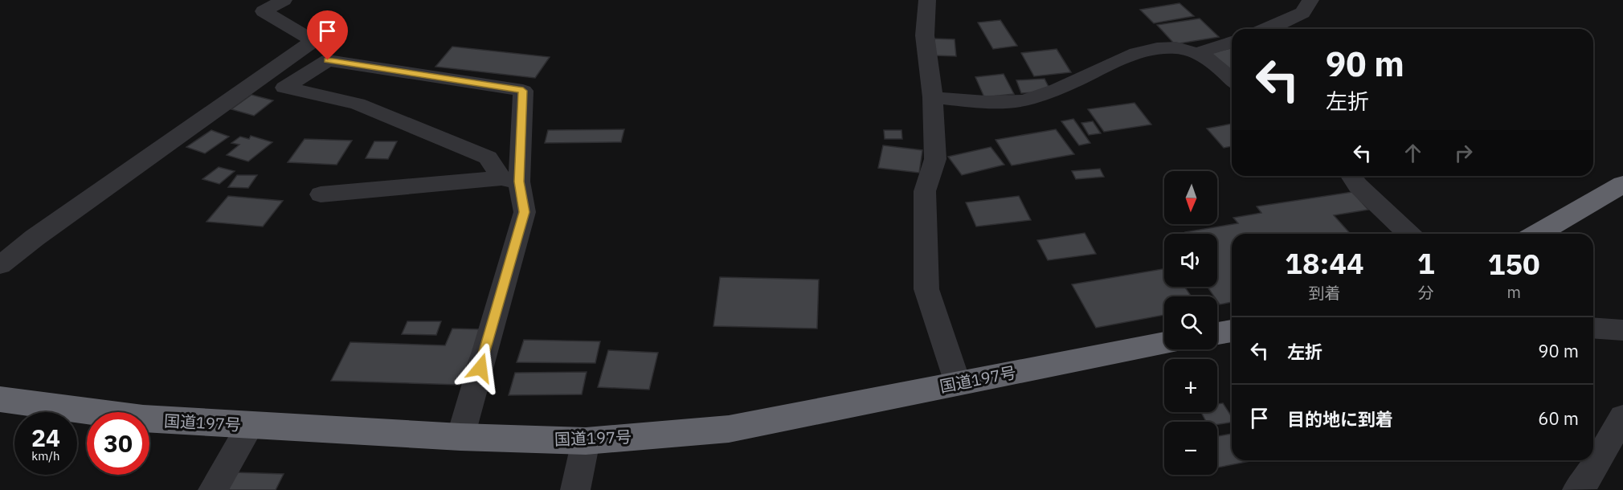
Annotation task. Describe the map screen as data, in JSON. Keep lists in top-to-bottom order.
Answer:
{
  "streets": {
    "highway": ["国道197号"]
  },
  "north": "bottom",
  "page": {
    "turn": ["90 m", "左折"],
    "map_buttons": ["+", "−"],
    "eta": [
      "18:44",
      "到着",
      "1",
      "分",
      "150",
      "m"
    ],
    "list": [
      {
        "name": "左折",
        "value": "90 m"
      },
      {
        "name": "目的地に到着",
        "value": "60 m"
      }
    ],
    "speed": "24 km/h",
    "limit": "30"
  }
}
